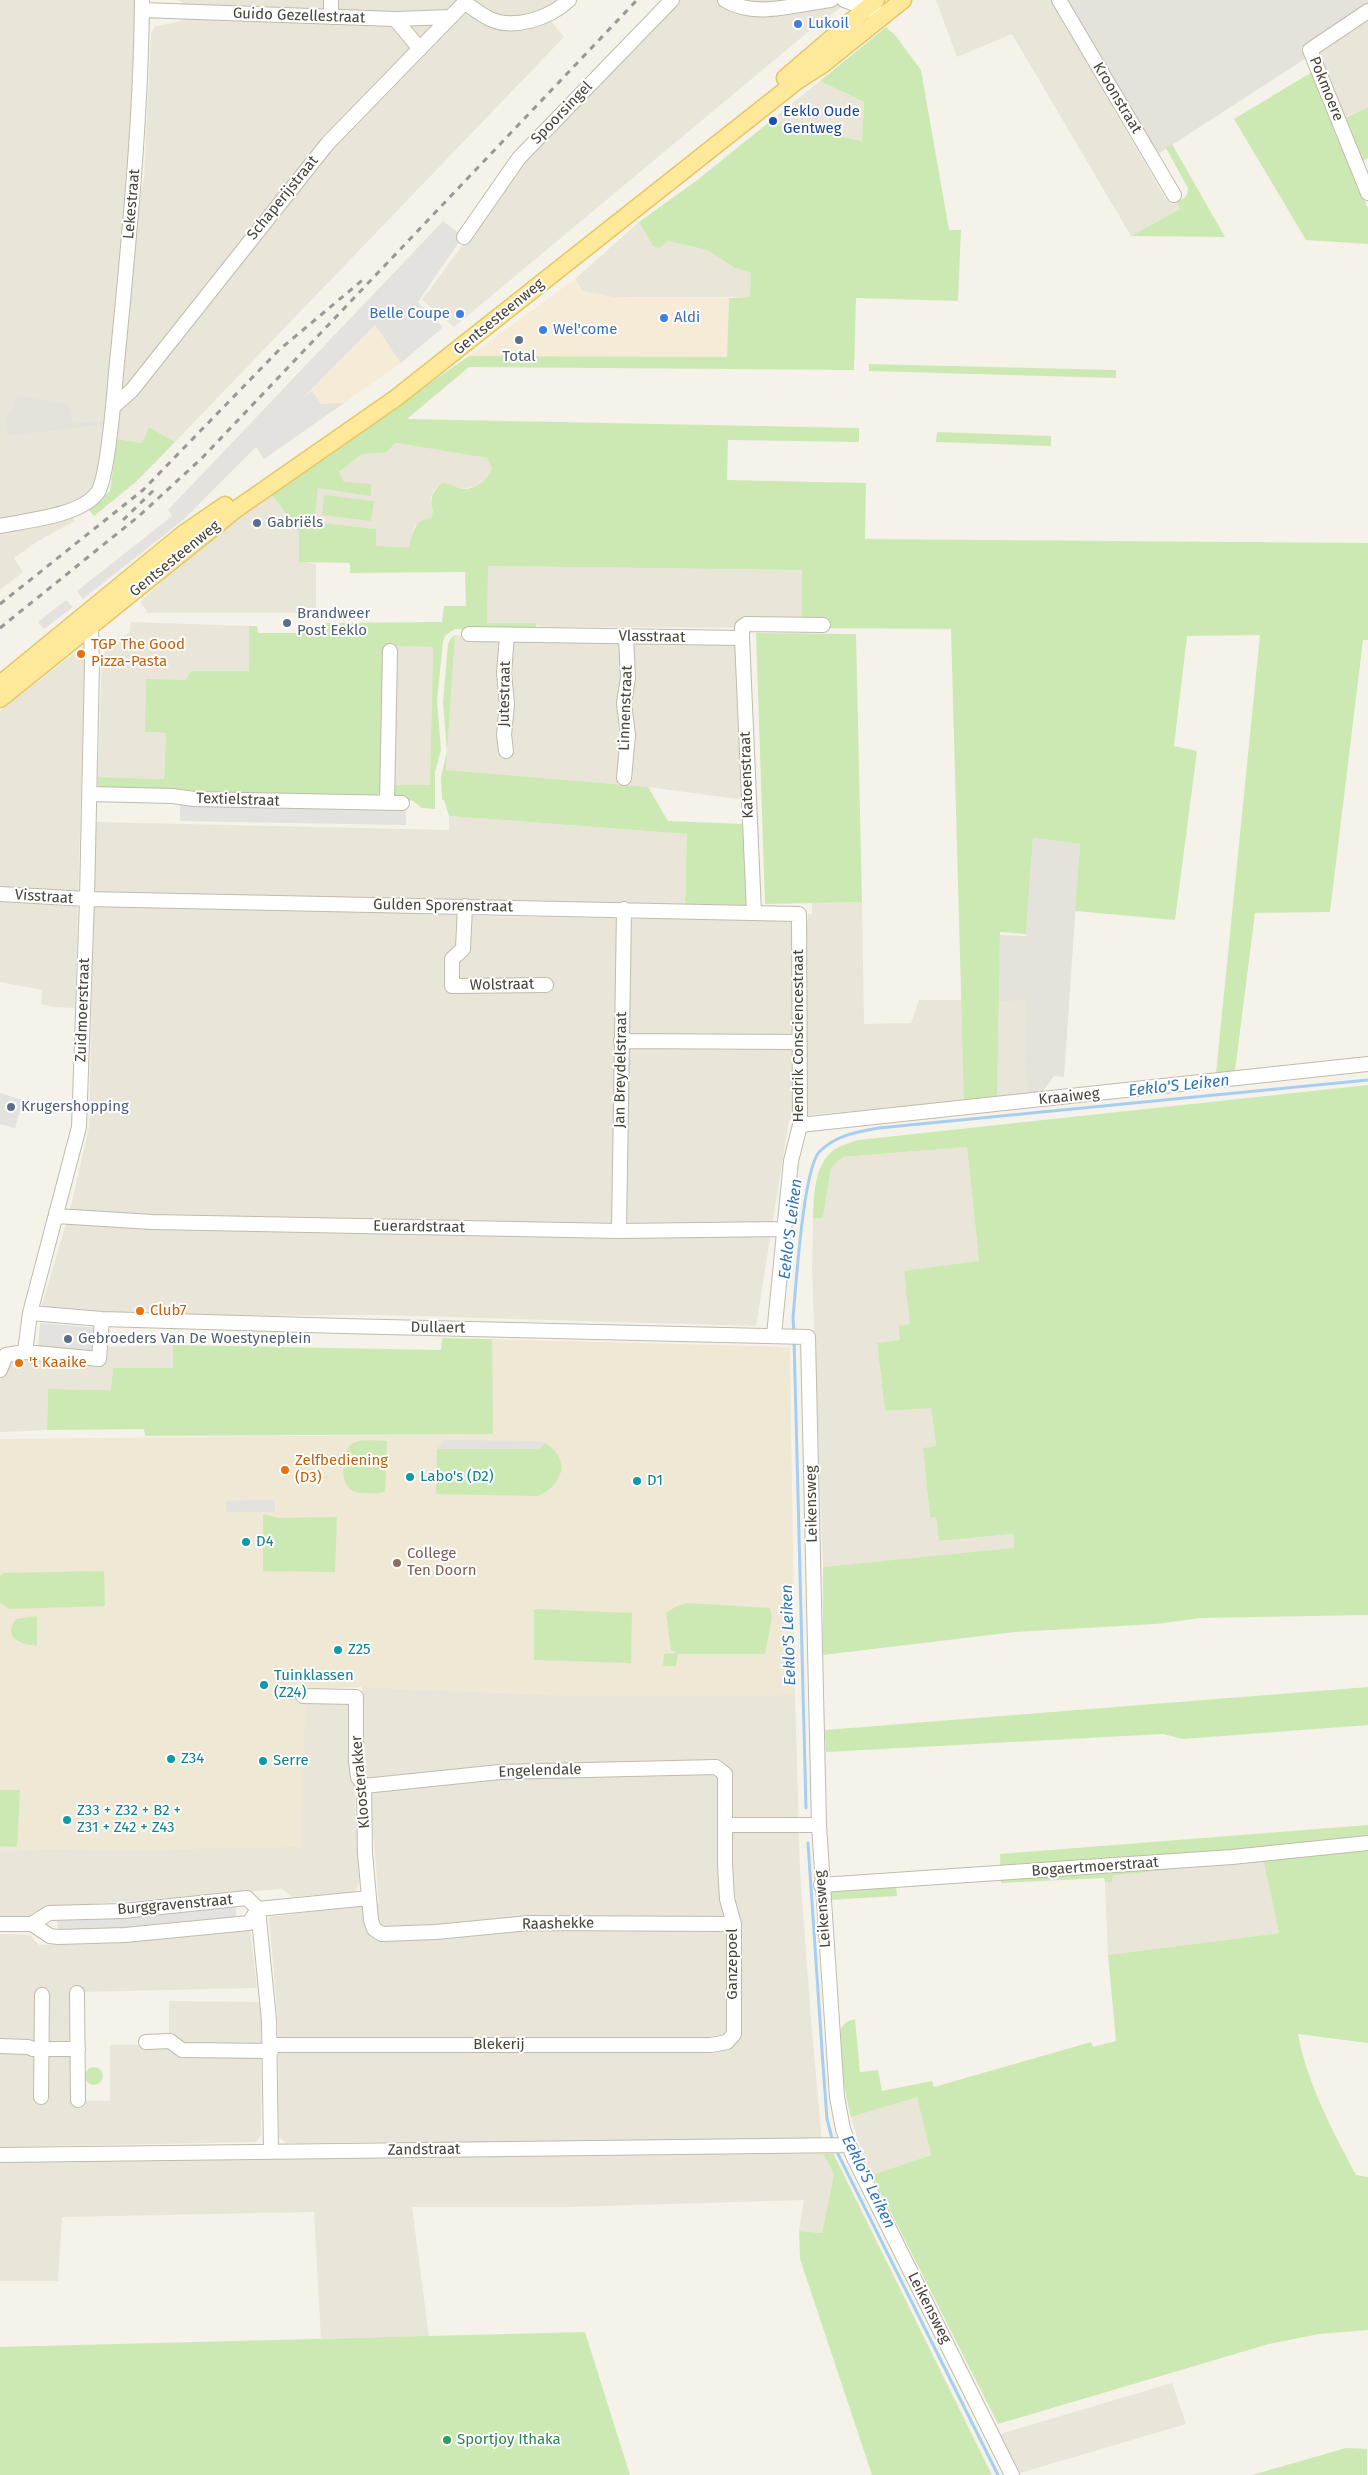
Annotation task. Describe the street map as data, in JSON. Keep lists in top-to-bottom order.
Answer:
{
  "streets": {
    "main road": ["Gentsesteenweg"],
    "street": [
      "Guido Gezellestraat",
      "Pokmoere",
      "Kroonstraat",
      "Spoorsingel",
      "Schaperijstraat",
      "Lekestraat",
      "Vlasstraat",
      "Jutestraat",
      "Linnenstraat",
      "Katoenstraat",
      "Textielstraat",
      "Visstraat",
      "Gulden Sporenstraat",
      "Wolstraat",
      "Zuidmoerstraat",
      "Hendrik Consciencestraat",
      "Jan Breydelstraat",
      "Kraaiweg",
      "Euerardstraat",
      "Dullaert",
      "Leikensweg",
      "Engelendale",
      "Kloosterakker",
      "Bogaertmoerstraat",
      "Burggravenstraat",
      "Raashekke",
      "Ganzepoel",
      "Blekerij",
      "Zandstraat"
    ]
  },
  "crossings": [
    ["Guido Gezellestraat", "Schaperijstraat"],
    ["Guido Gezellestraat", "Lekestraat"],
    ["Schaperijstraat", "Lekestraat"],
    ["Gentsesteenweg", "Zuidmoerstraat"],
    ["Vlasstraat", "Jutestraat"],
    ["Vlasstraat", "Linnenstraat"],
    ["Vlasstraat", "Katoenstraat"],
    ["Katoenstraat", "Gulden Sporenstraat"],
    ["Textielstraat", "Zuidmoerstraat"],
    ["Visstraat", "Gulden Sporenstraat"],
    ["Visstraat", "Zuidmoerstraat"],
    ["Gulden Sporenstraat", "Wolstraat"],
    ["Gulden Sporenstraat", "Zuidmoerstraat"],
    ["Gulden Sporenstraat", "Hendrik Consciencestraat"],
    ["Gulden Sporenstraat", "Jan Breydelstraat"],
    ["Zuidmoerstraat", "Euerardstraat"],
    ["Hendrik Consciencestraat", "Kraaiweg"],
    ["Hendrik Consciencestraat", "Euerardstraat"],
    ["Hendrik Consciencestraat", "Dullaert"],
    ["Hendrik Consciencestraat", "Leikensweg"],
    ["Jan Breydelstraat", "Euerardstraat"],
    ["Dullaert", "Leikensweg"],
    ["Leikensweg", "Bogaertmoerstraat"],
    ["Leikensweg", "Zandstraat"],
    ["Engelendale", "Kloosterakker"],
    ["Engelendale", "Ganzepoel"],
    ["Kloosterakker", "Raashekke"],
    ["Raashekke", "Ganzepoel"],
    ["Ganzepoel", "Blekerij"]
  ],
  "water": ["Eeklo'S Leiken"],
  "places": [
    "Lukoil",
    "Eeklo Oude Gentweg",
    "Belle Coupe",
    "Aldi",
    "Wel'come",
    "Total",
    "Gabriëls",
    "Brandweer Post Eeklo",
    "TGP The Good Pizza-Pasta",
    "Krugershopping",
    "Club7",
    "Gebroeders Van De Woestyneplein",
    "'t Kaaike",
    "Zelfbediening (D3)",
    "Labo's (D2)",
    "D1",
    "D4",
    "College Ten Doorn",
    "Z25",
    "Tuinklassen (Z24)",
    "Z34",
    "Serre",
    "Z33 + Z32 + B2 + Z31 + Z42 + Z43",
    "Sportjoy Ithaka"
  ]
}
